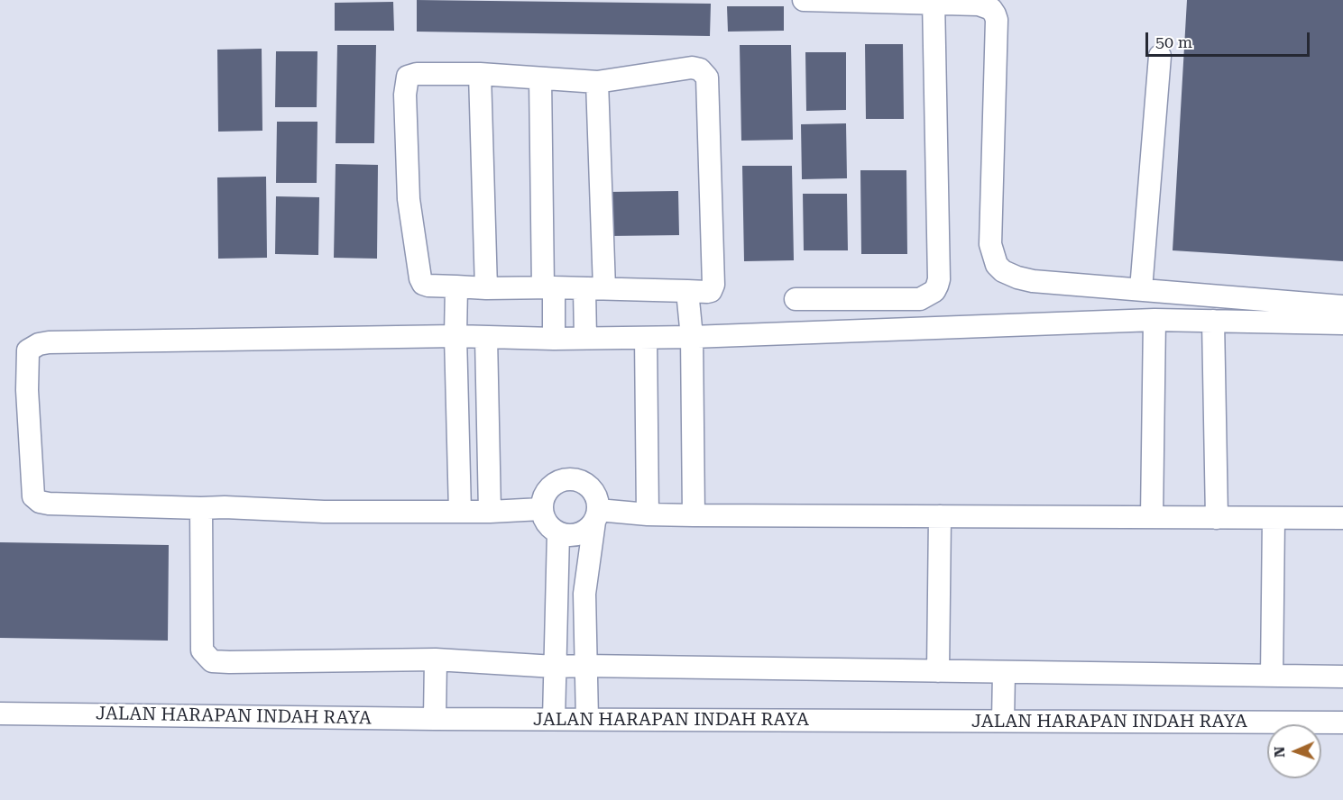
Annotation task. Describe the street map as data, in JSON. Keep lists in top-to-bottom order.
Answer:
{
  "streets": {
    "street": ["JALAN HARAPAN INDAH RAYA"]
  },
  "scale_bar": "50 m",
  "north": "left"
}
